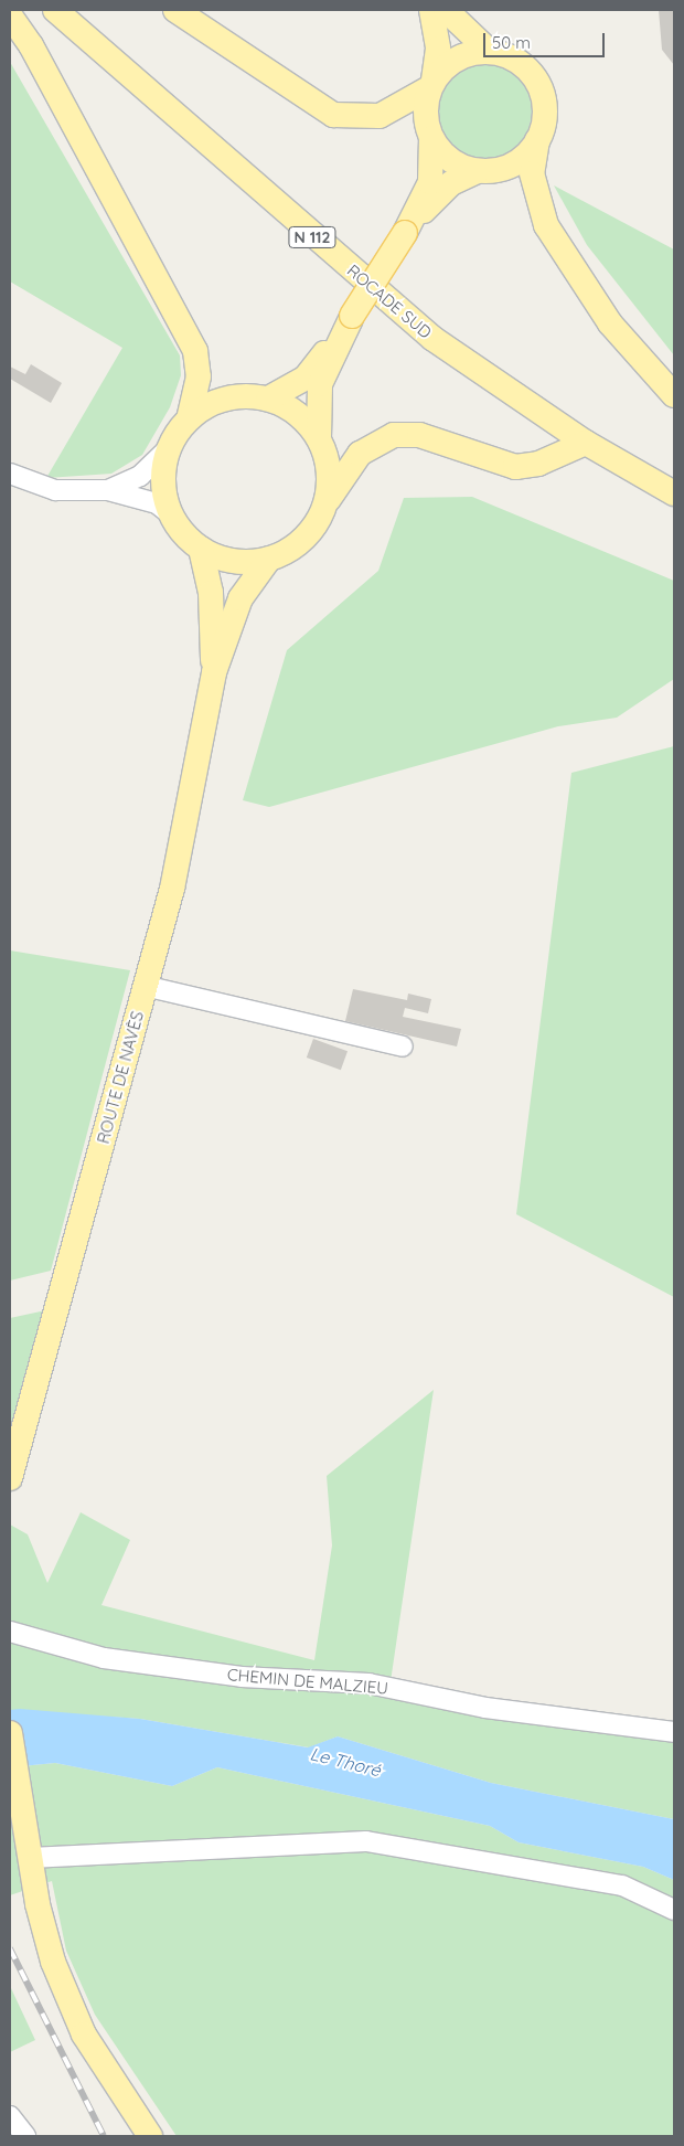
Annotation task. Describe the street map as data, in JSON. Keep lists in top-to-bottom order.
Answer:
{
  "streets": {
    "main road": ["N 112", "ROCADE SUD", "ROUTE DE NAVÈS"],
    "street": ["CHEMIN DE MALZIEU"]
  },
  "water": ["Le Thoré"],
  "scale_bar": "50 m"
}
